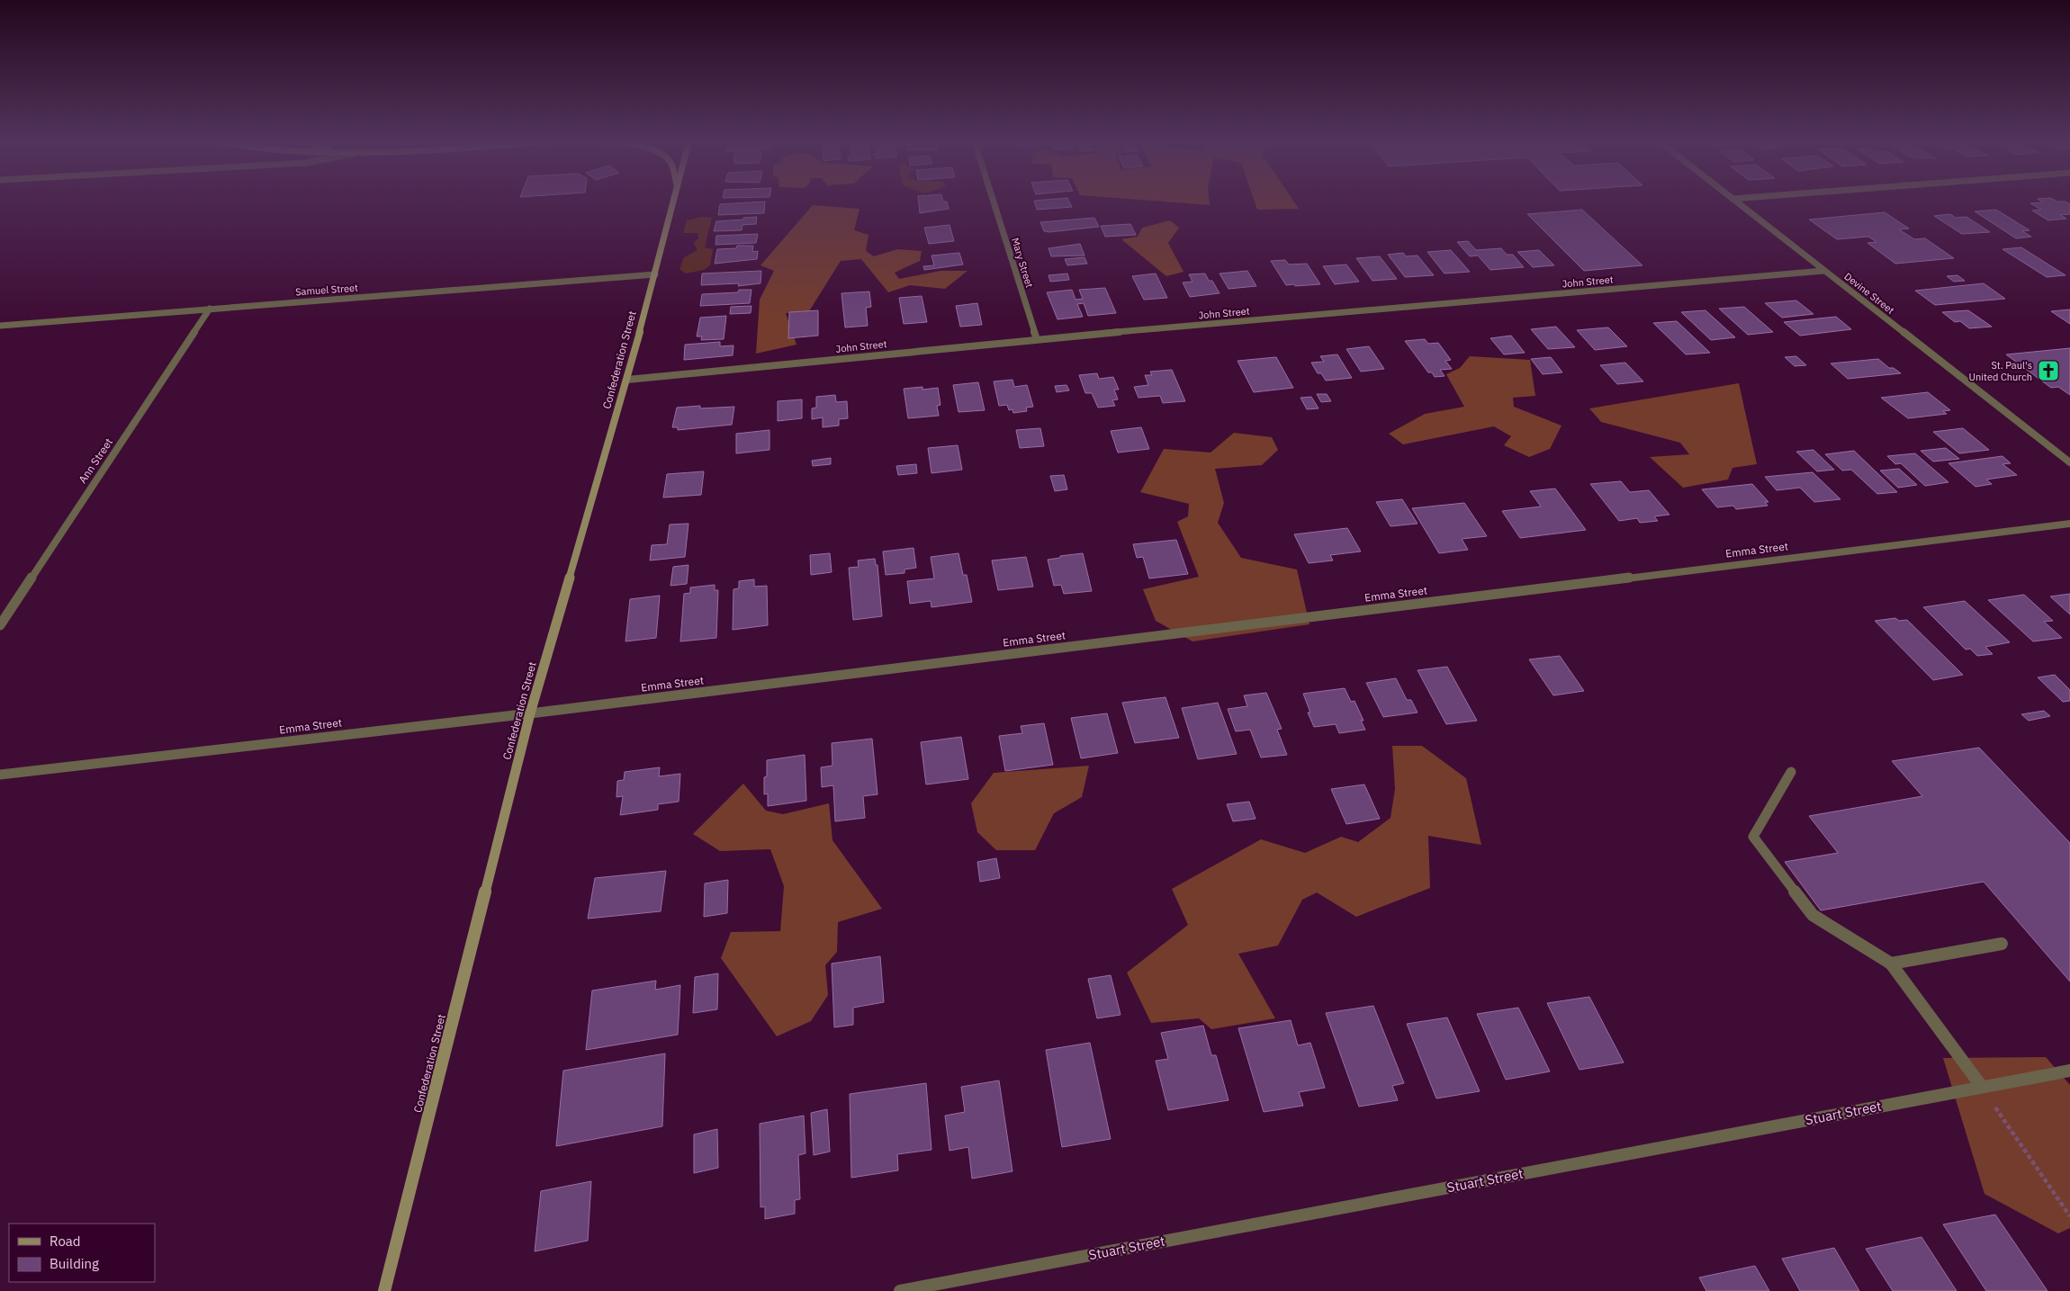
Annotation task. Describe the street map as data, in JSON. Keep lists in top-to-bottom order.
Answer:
{
  "streets": {
    "main road": ["Confederation Street"],
    "street": [
      "Mary Street",
      "John Street",
      "Samuel Street",
      "Devine Street",
      "Ann Street",
      "Emma Street",
      "Stuart Street"
    ]
  },
  "crossings": [
    ["Mary Street", "John Street"],
    ["John Street", "Devine Street"],
    ["John Street", "Confederation Street"],
    ["Samuel Street", "Confederation Street"],
    ["Samuel Street", "Ann Street"],
    ["Confederation Street", "Emma Street"]
  ],
  "places": {
    "church": ["St. Paul's United Church"]
  },
  "legend": ["Road", "Building"]
}
